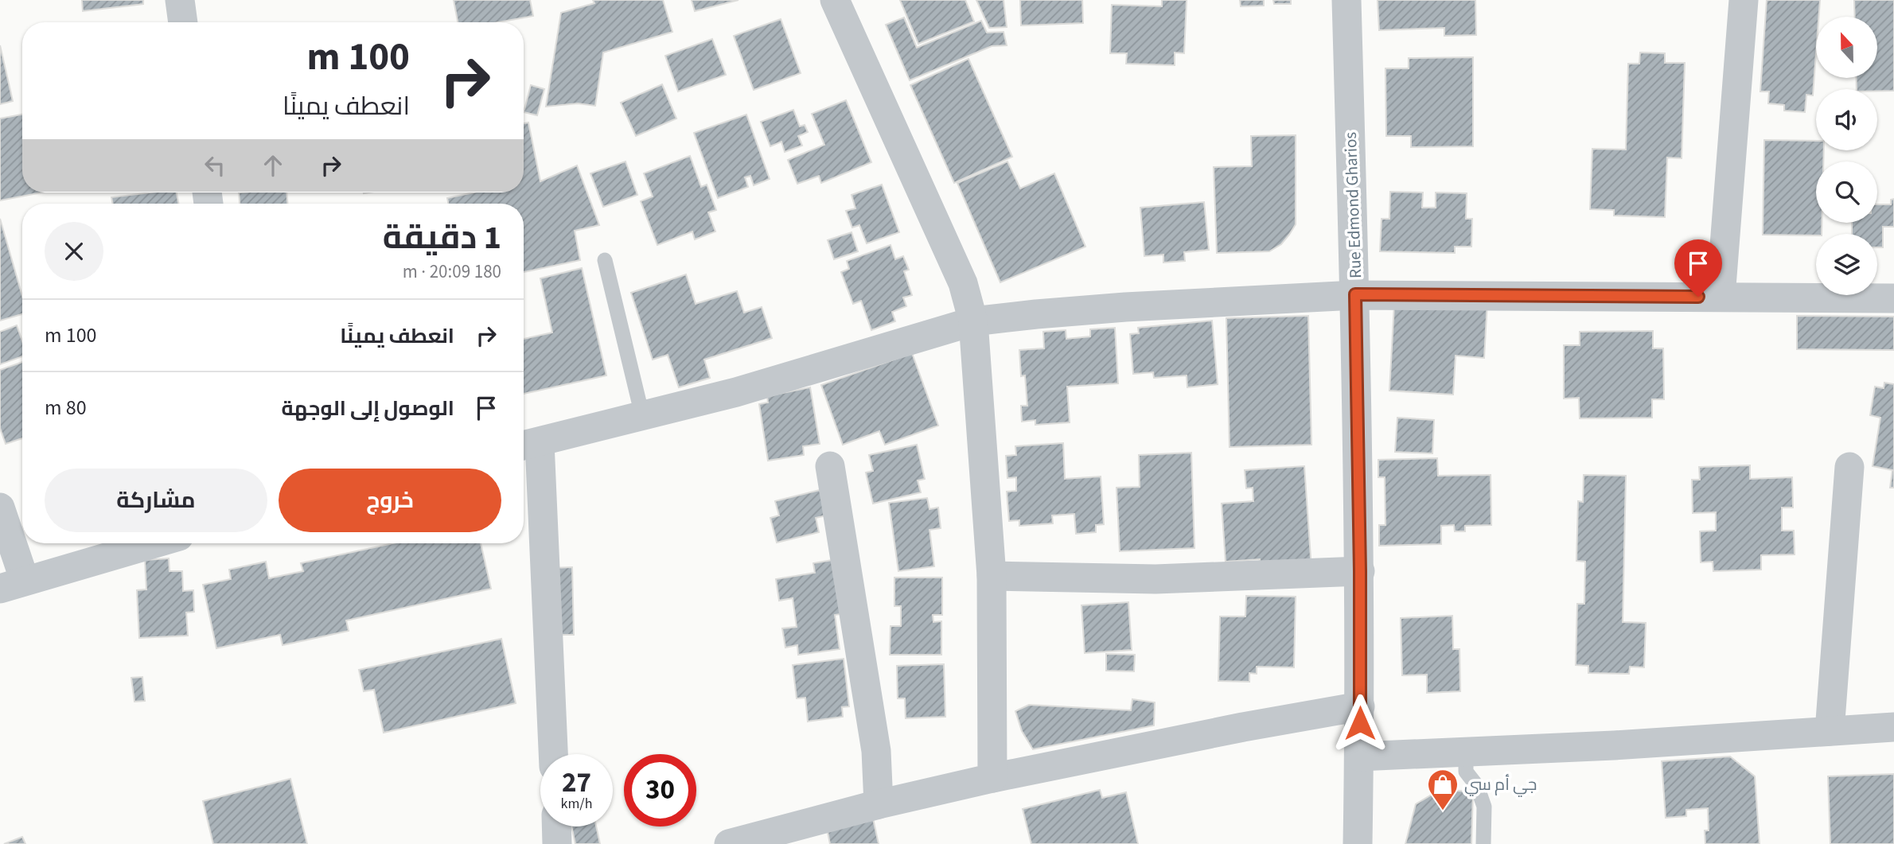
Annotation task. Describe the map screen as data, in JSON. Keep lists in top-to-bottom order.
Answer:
{
  "streets": {
    "street": ["Rue Edmond Gharios"]
  },
  "places": {
    "shop": ["جي أم سي"]
  },
  "north": "top",
  "page": {
    "turn": ["100 m", "انعطف يمينًا"],
    "heading": ["1 دقيقة", "180 m · 20:09"],
    "list": [
      {
        "name": "انعطف يمينًا",
        "value": "100 m"
      },
      {
        "name": "الوصول إلى الوجهة",
        "value": "80 m"
      }
    ],
    "buttons": ["خروج", "مشاركة"],
    "speed": "27 km/h",
    "limit": "30"
  }
}
